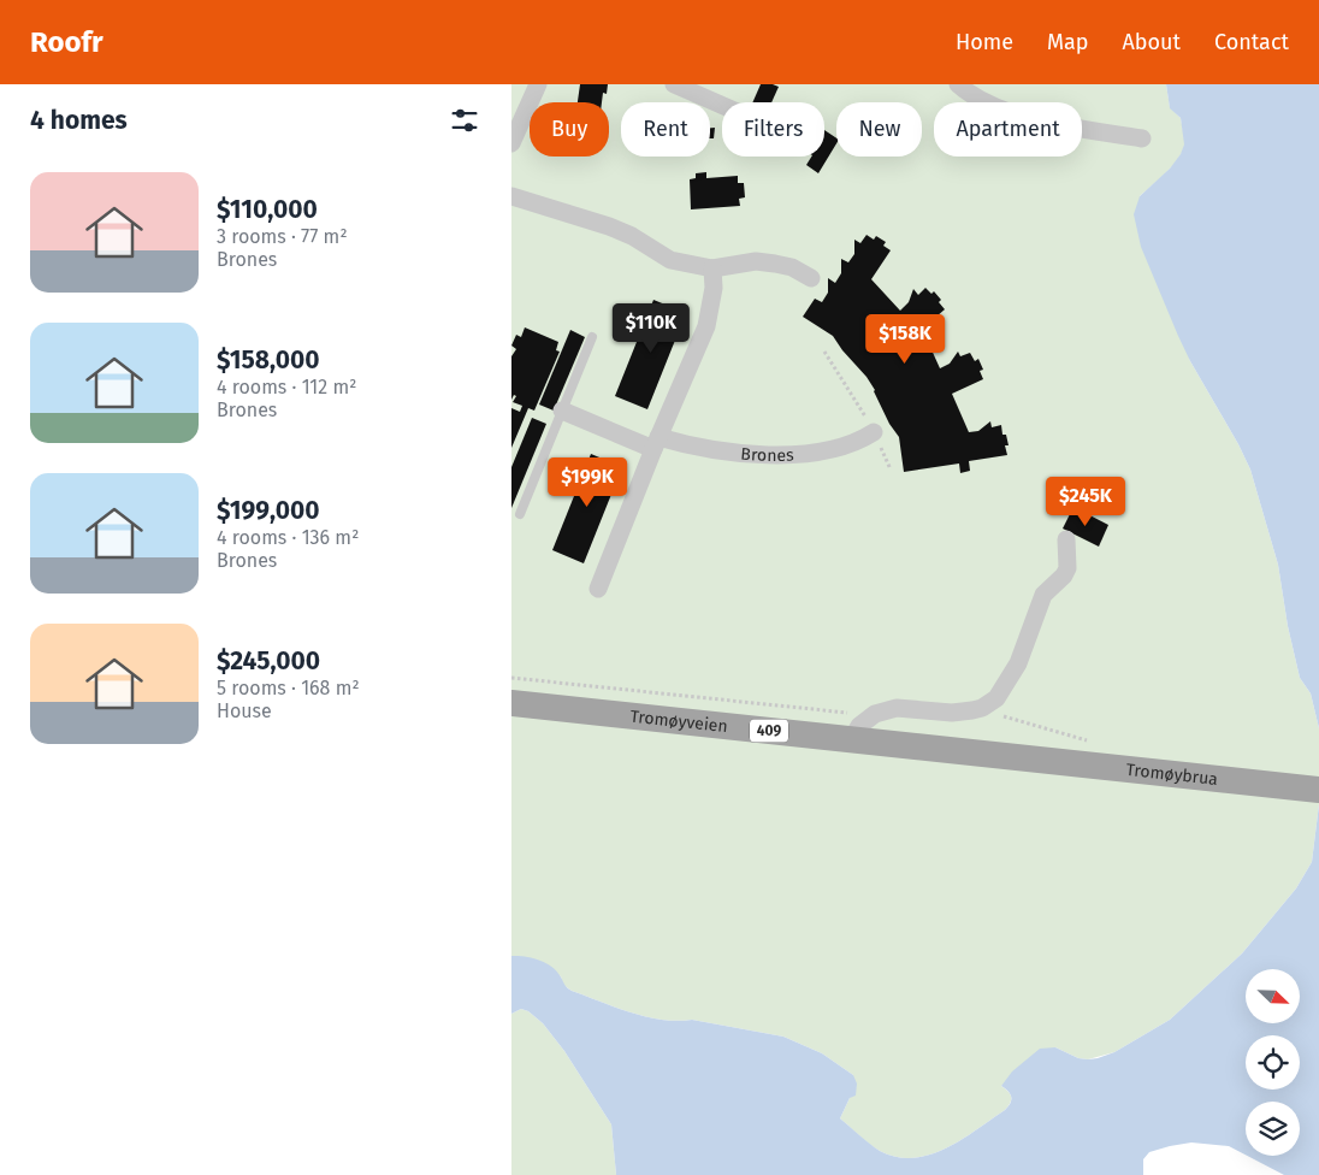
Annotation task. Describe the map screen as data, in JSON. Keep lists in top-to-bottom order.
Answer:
{
  "streets": {
    "main road": ["Tromøyveien", "409", "Tromøybrua"],
    "street": ["Brones"]
  },
  "crossings": [
    ["Tromøyveien", "Tromøybrua"]
  ],
  "north": "bottom right",
  "page": {
    "header": "Roofr",
    "nav": [
      "Home",
      "Map",
      "About",
      "Contact"
    ],
    "heading": "4 homes",
    "chip": [
      "Buy",
      "Rent",
      "Filters",
      "New",
      "Apartment"
    ],
    "list": [
      {
        "name": "$110,000",
        "note": "3 rooms · 77 m² · Brones"
      },
      {
        "name": "$158,000",
        "note": "4 rooms · 112 m² · Brones"
      },
      {
        "name": "$199,000",
        "note": "4 rooms · 136 m² · Brones"
      },
      {
        "name": "$245,000",
        "note": "5 rooms · 168 m² · House"
      }
    ],
    "price": [
      "$110K",
      "$158K",
      "$199K",
      "$245K"
    ]
  }
}
